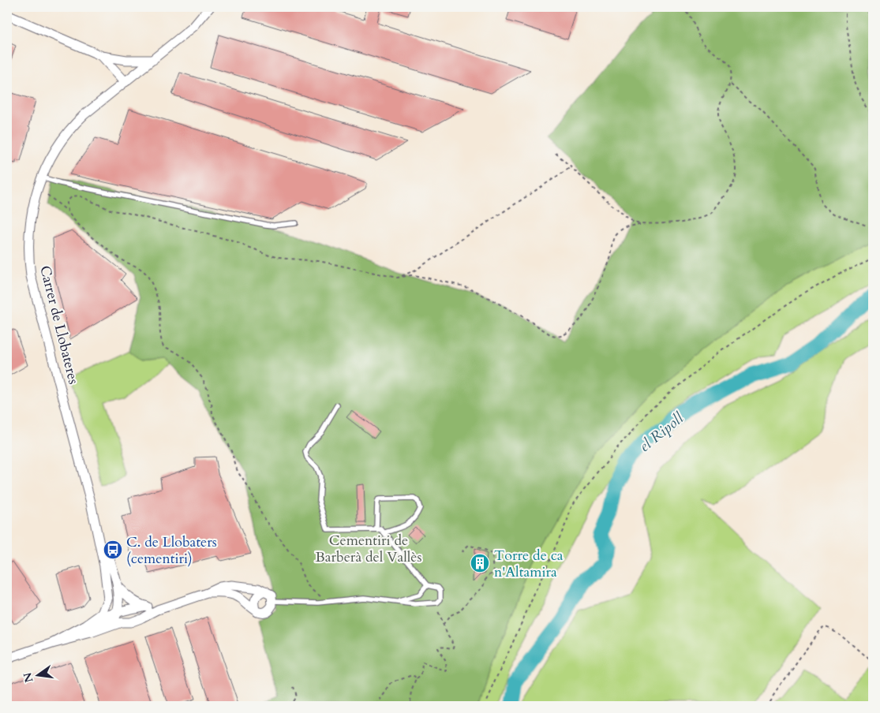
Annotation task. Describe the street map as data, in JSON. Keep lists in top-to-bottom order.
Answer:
{
  "streets": {
    "street": ["Carrer de Llobateres"]
  },
  "water": ["el Ripoll"],
  "parks": ["Cementiri de Barberà del Vallès"],
  "places": {
    "bus stop": ["C. de Llobaters (cementiri)"],
    "building": ["Torre de ca n'Altamira"]
  },
  "north": "left"
}
